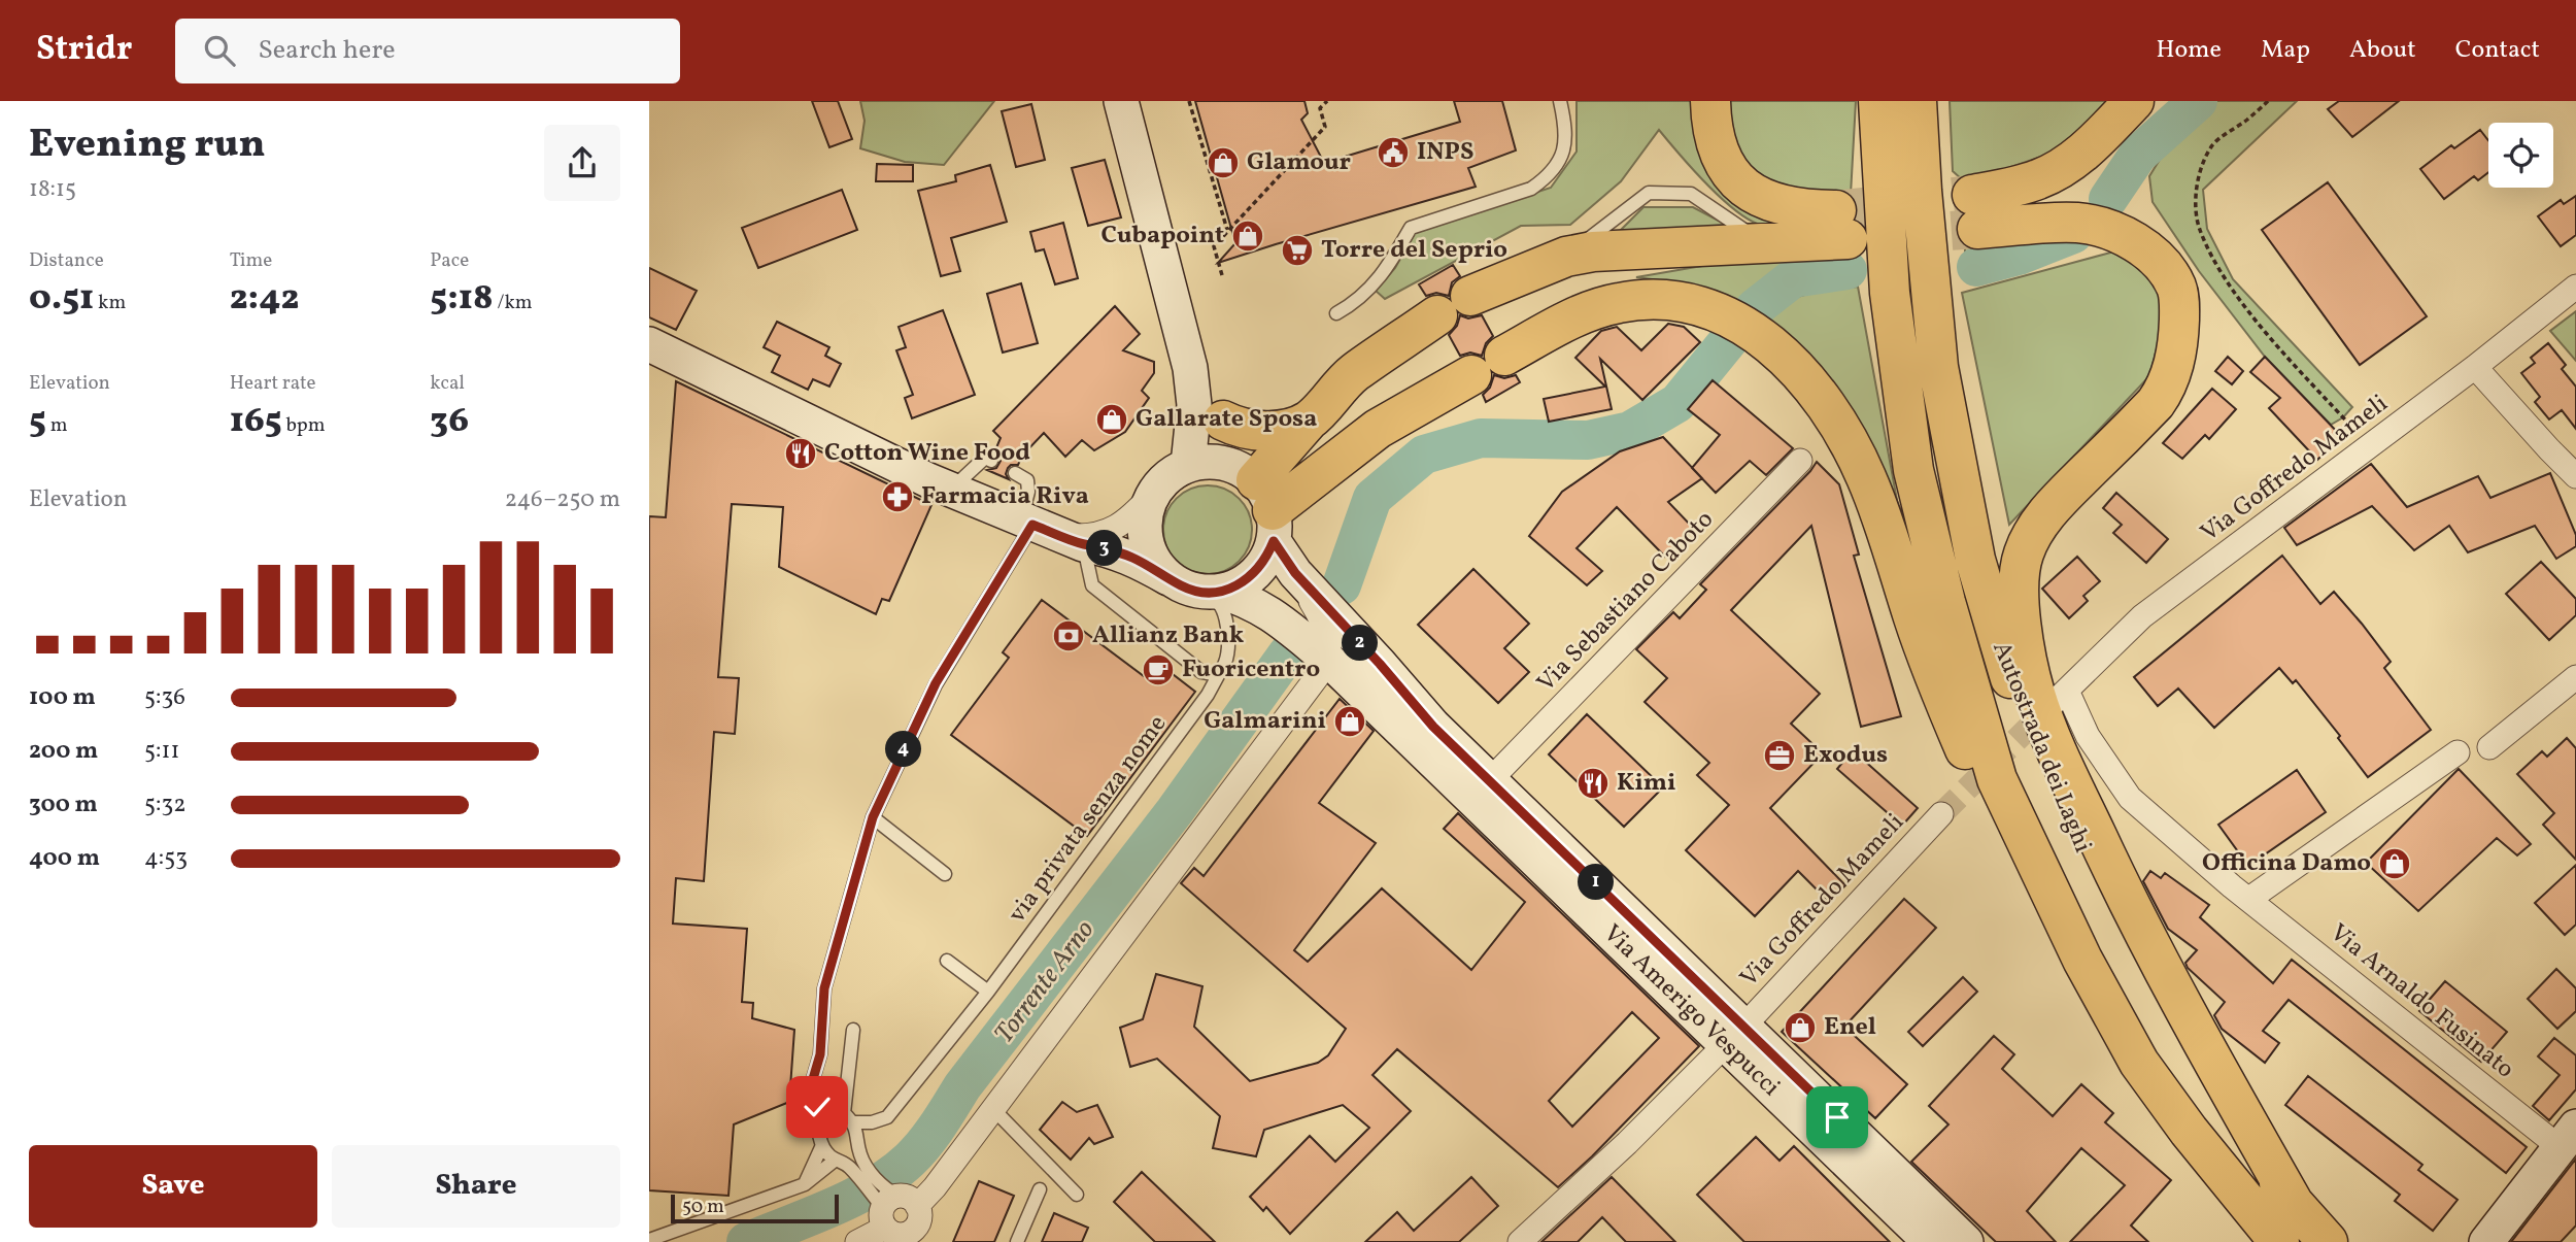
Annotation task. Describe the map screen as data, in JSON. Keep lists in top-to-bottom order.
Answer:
{
  "streets": {
    "highway": ["Autostrada dei Laghi"],
    "main road": ["Via Amerigo Vespucci"],
    "street": ["Via Goffredo Mameli", "Via Sebastiano Caboto", "Via Arnaldo Fusinato"],
    "lane": ["via privata senza nome"]
  },
  "crossings": [
    ["Via Goffredo Mameli", "Via Arnaldo Fusinato"],
    ["Via Goffredo Mameli", "Via Amerigo Vespucci"],
    ["Via Sebastiano Caboto", "Via Amerigo Vespucci"],
    ["via privata senza nome", "Via Amerigo Vespucci"]
  ],
  "water": ["Torrente Arno"],
  "places": {
    "public building": ["INPS"],
    "shop": [
      "Glamour",
      "Cubapoint",
      "Gallarate Sposa",
      "Galmarini",
      "Officina Damo",
      "Enel"
    ],
    "supermarket": ["Torre del Seprio"],
    "restaurant": ["Cotton Wine Food", "Kimi"],
    "pharmacy": ["Farmacia Riva"],
    "bank": ["Allianz Bank"],
    "cafe": ["Fuoricentro"],
    "office": ["Exodus"]
  },
  "scale_bar": "50 m",
  "page": {
    "header": "Stridr",
    "search": "Search here",
    "nav": [
      "Home",
      "Map",
      "About",
      "Contact"
    ],
    "heading": ["Evening run", "18:15"],
    "stats": [
      ["Distance", "0.51 km"],
      ["Time", "2:42"],
      ["Pace", "5:18 /km"],
      ["Elevation", "5 m"],
      ["Heart rate", "165 bpm"],
      ["kcal", "36"]
    ],
    "chart": ["Elevation", "246–250 m"],
    "pins": [
      "3",
      "2",
      "4",
      "1"
    ],
    "list": [
      {
        "name": "100 m",
        "note": "5:36"
      },
      {
        "name": "200 m",
        "note": "5:11"
      },
      {
        "name": "300 m",
        "note": "5:32"
      },
      {
        "name": "400 m",
        "note": "4:53"
      }
    ],
    "buttons": ["Save", "Share"],
    "scale": "50 m"
  }
}
